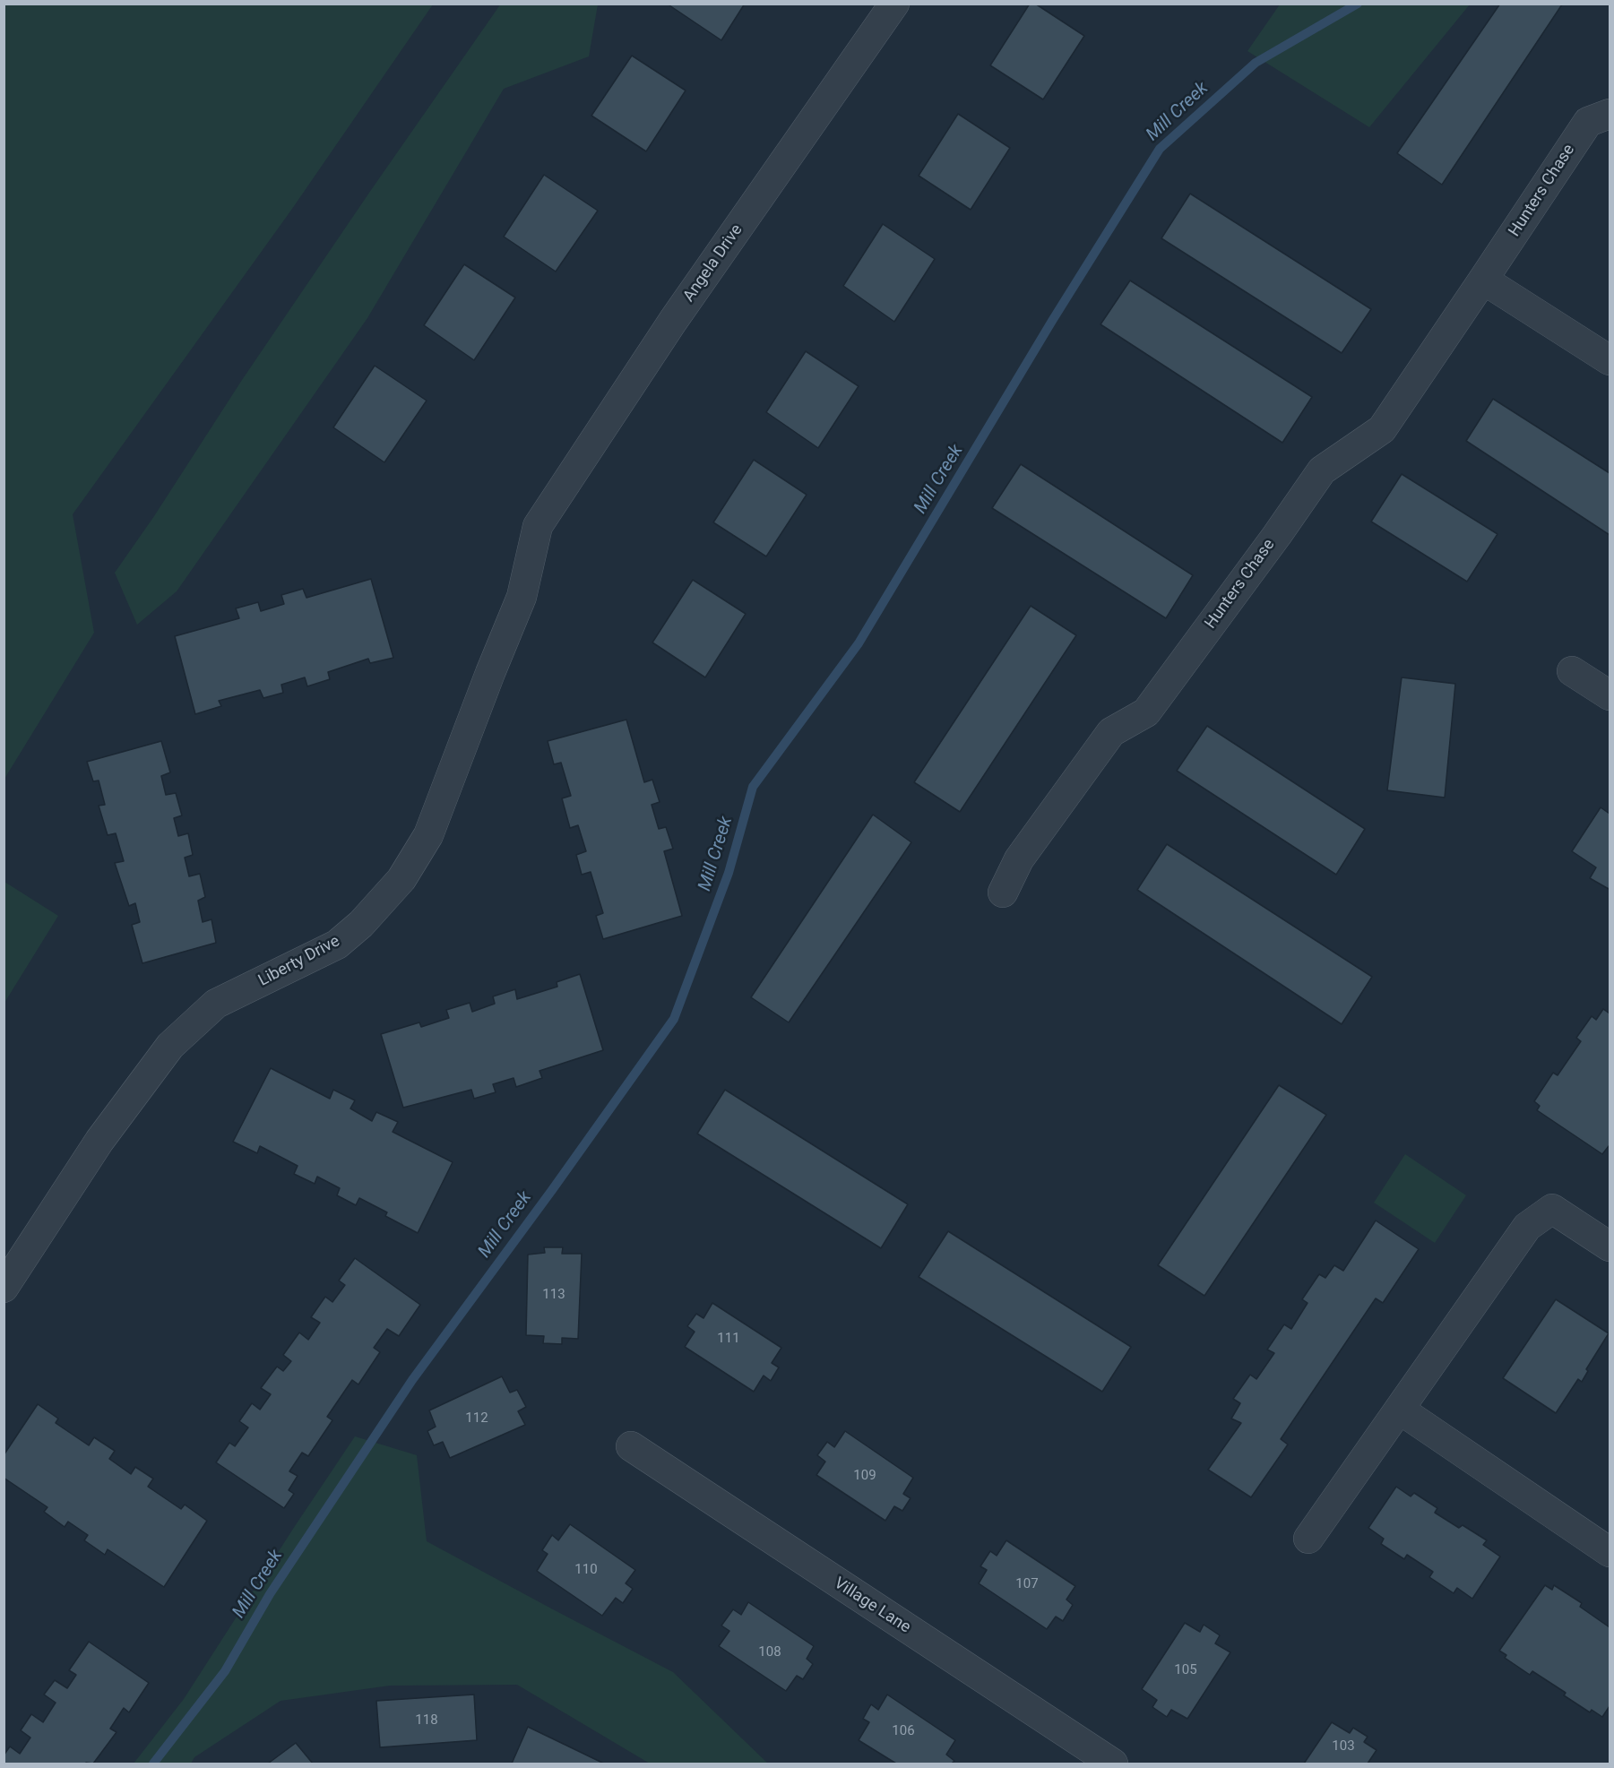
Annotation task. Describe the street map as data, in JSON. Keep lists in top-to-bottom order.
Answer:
{
  "streets": {
    "street": [
      "Hunters Chase",
      "Angela Drive",
      "Liberty Drive",
      "Village Lane"
    ]
  },
  "crossings": [
    ["Angela Drive", "Liberty Drive"]
  ],
  "water": ["Mill Creek"],
  "house_numbers": [
    "113",
    "111",
    "112",
    "109",
    "110",
    "107",
    "108",
    "105",
    "118",
    "106",
    "103"
  ]
}
